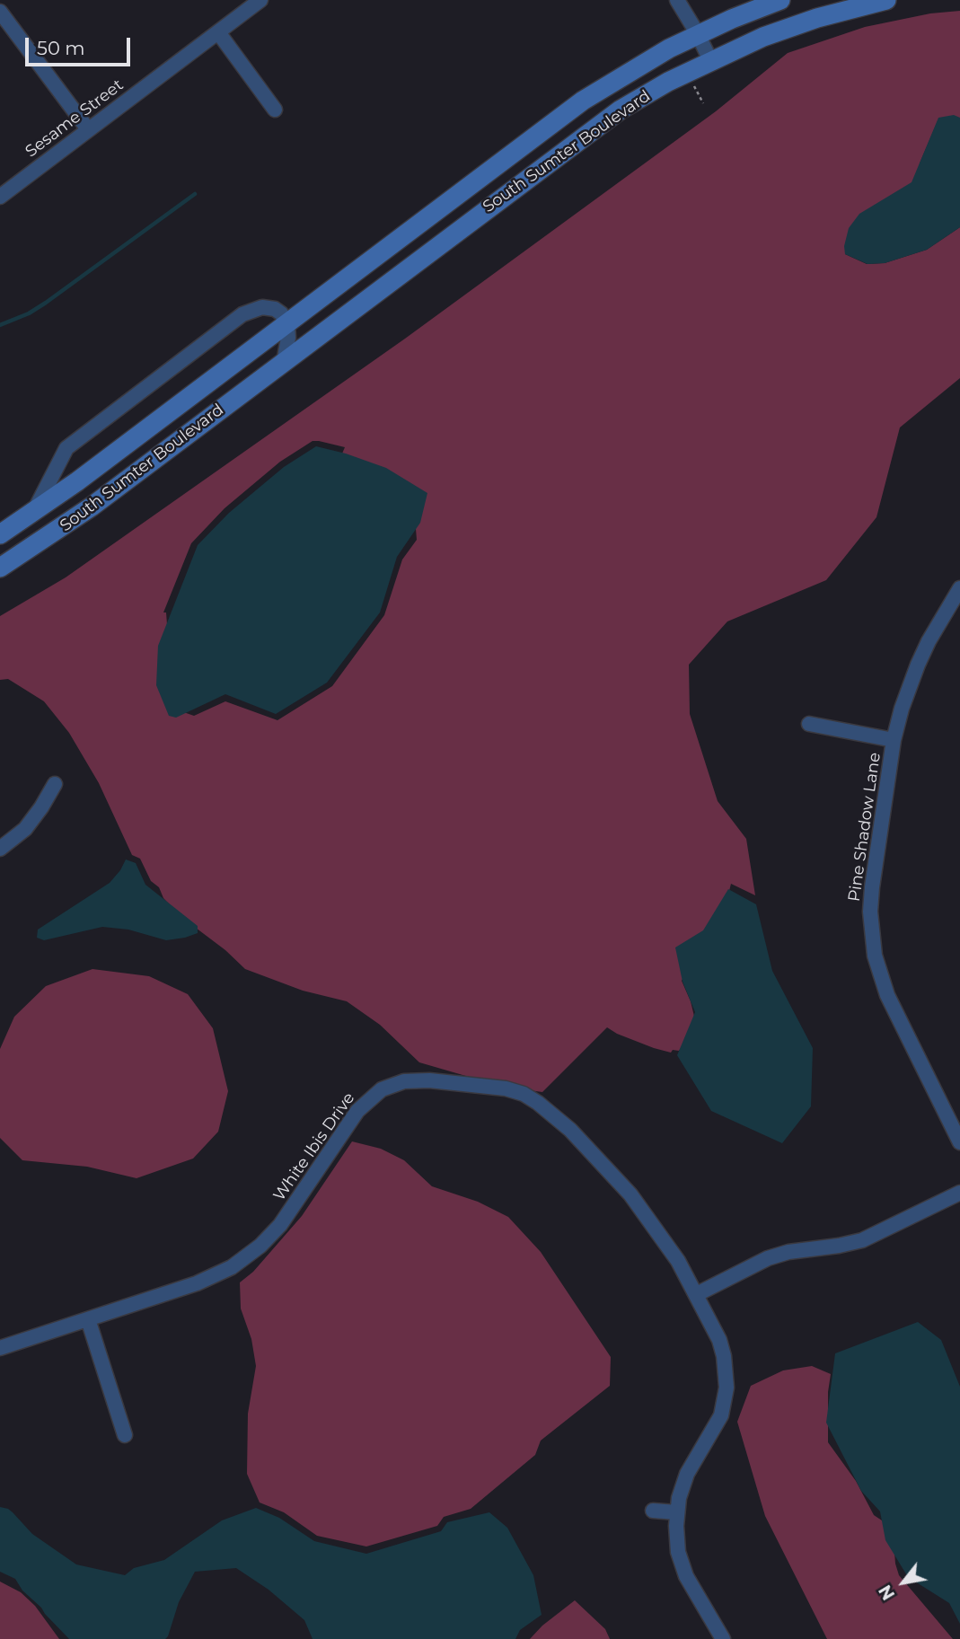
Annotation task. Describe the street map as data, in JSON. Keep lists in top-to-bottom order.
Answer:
{
  "streets": {
    "main road": ["South Sumter Boulevard"],
    "street": ["Sesame Street", "Pine Shadow Lane", "White Ibis Drive"]
  },
  "scale_bar": "50 m",
  "north": "bottom left"
}
